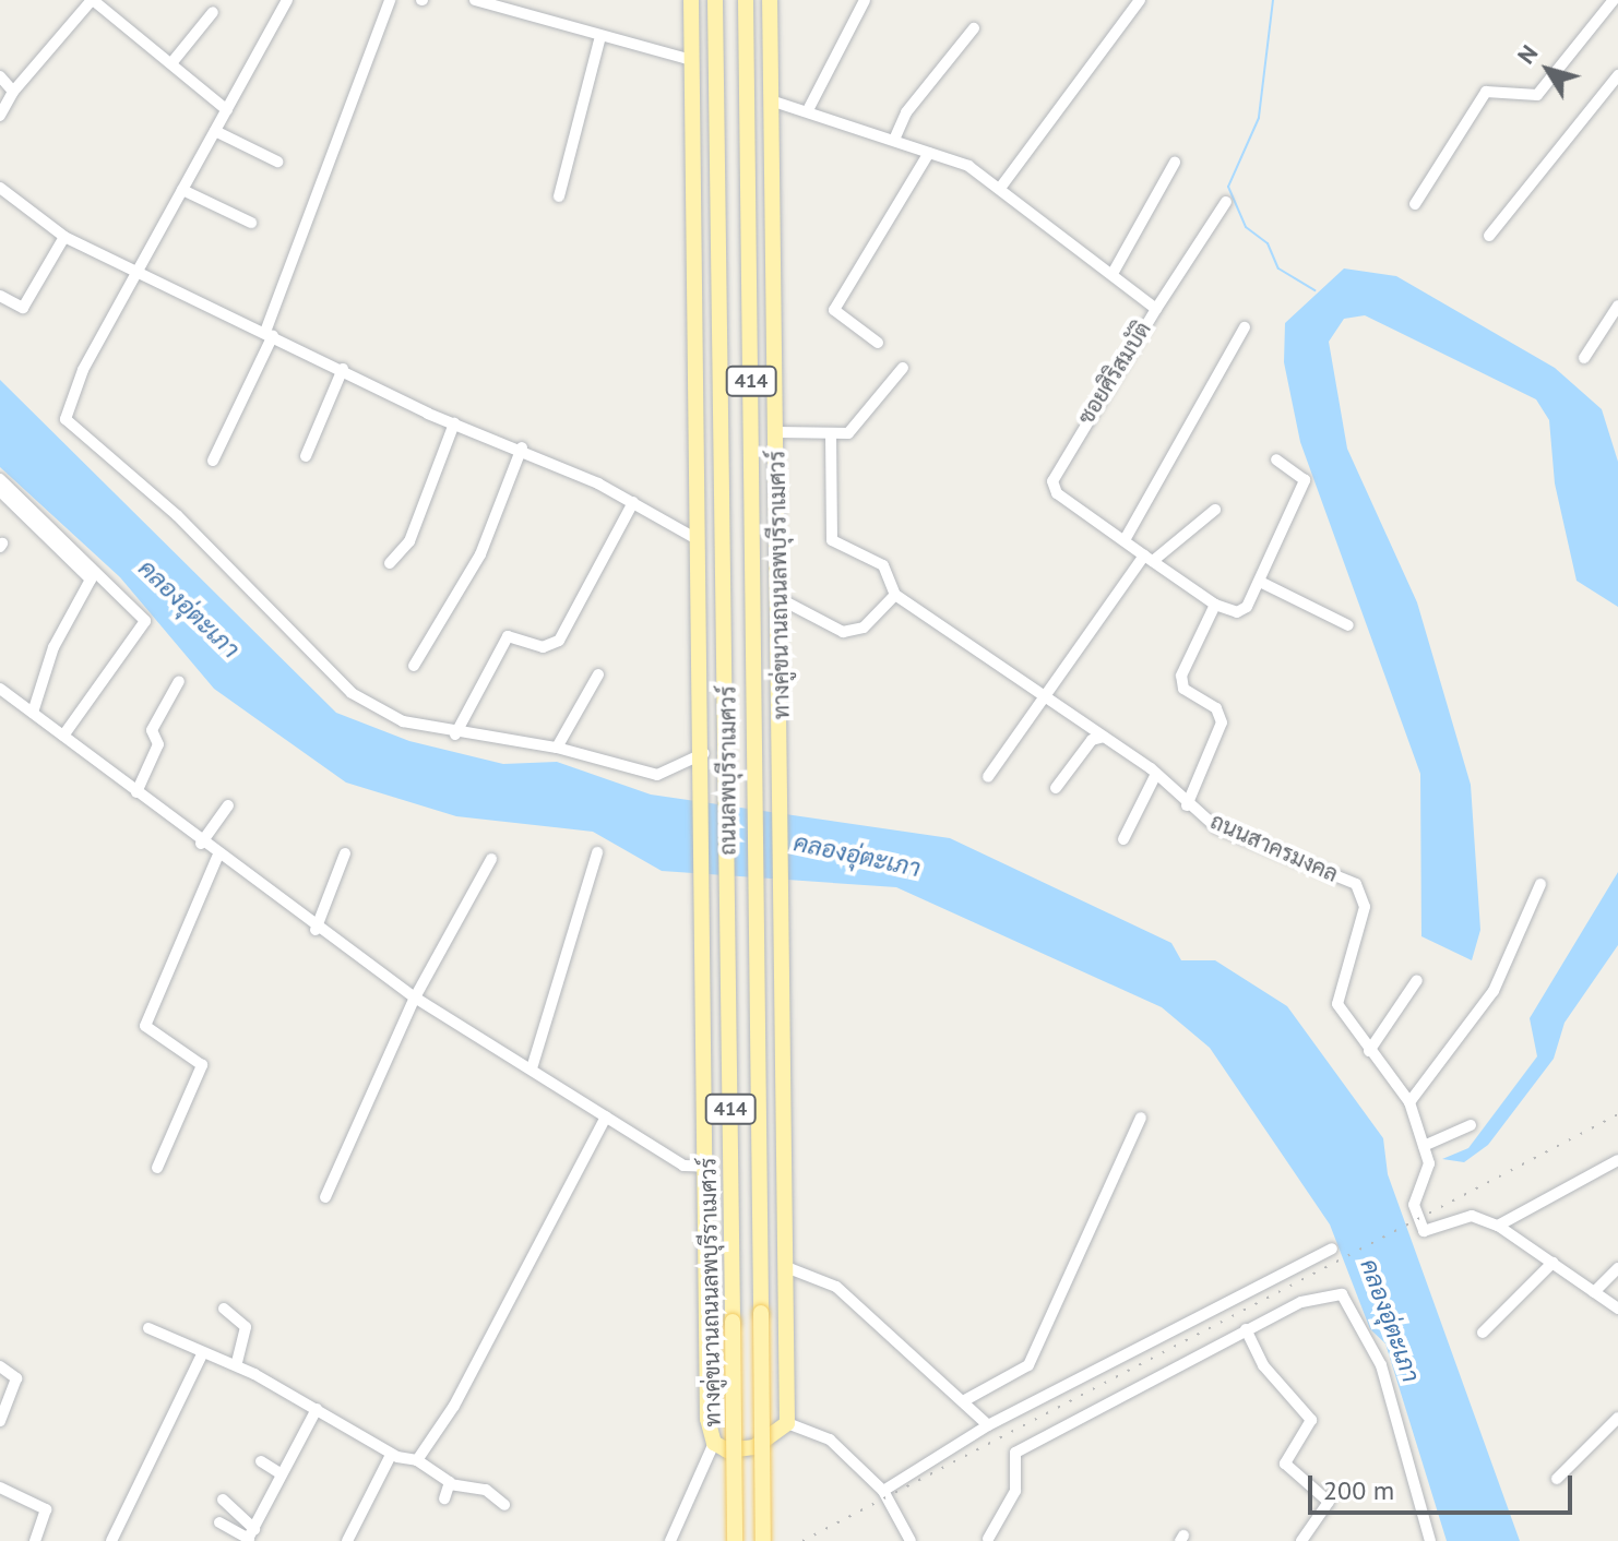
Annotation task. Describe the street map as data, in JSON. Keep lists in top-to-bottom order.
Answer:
{
  "streets": {
    "main road": ["414", "ทางคู่ขนานถนนลพบุรีราเมศวร์", "ถนนลพบุรีราเมศวร์"],
    "street": ["ซอยศิริสมบัติ", "ถนนสาครมงคล"]
  },
  "crossings": [
    ["ซอยศิริสมบัติ", "ทางคู่ขนานถนนลพบุรีราเมศวร์"]
  ],
  "water": ["คลองอุ่ตะเภา"],
  "scale_bar": "200 m",
  "north": "top left"
}
